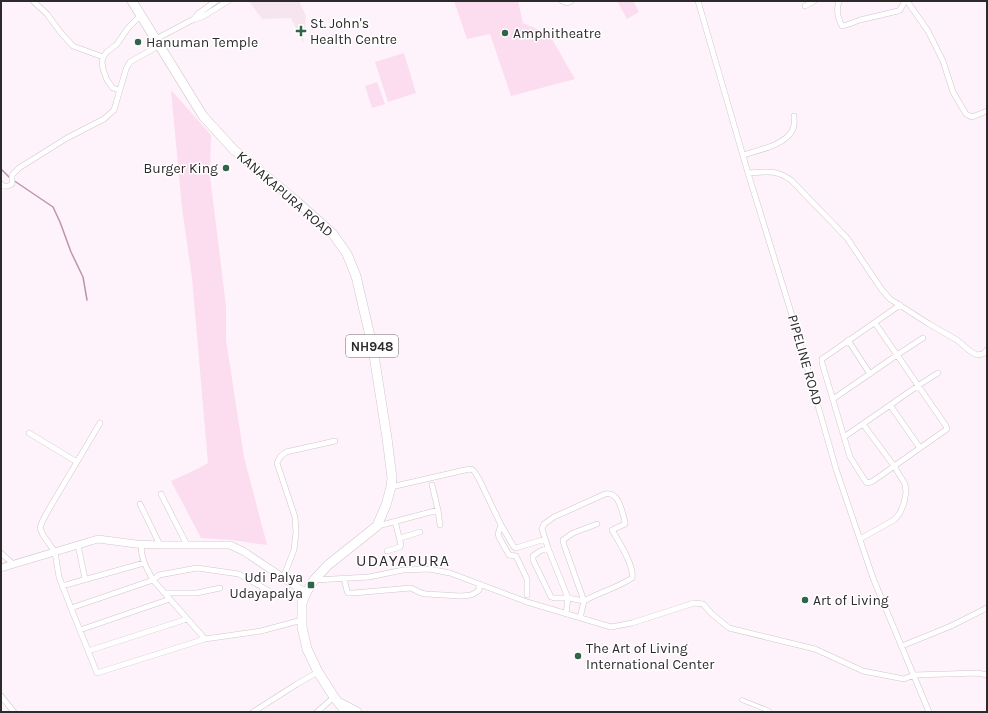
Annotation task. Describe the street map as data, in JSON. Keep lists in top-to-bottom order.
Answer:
{
  "streets": {
    "highway": ["KANAKAPURA ROAD", "NH948"],
    "street": ["PIPELINE ROAD"]
  },
  "districts": ["UDAYAPURA"],
  "places": {
    "health": ["St. John's Health Centre"],
    "other": [
      "Amphitheatre",
      "Hanuman Temple",
      "Burger King",
      "Art of Living",
      "The Art of Living International Center"
    ],
    "transit": ["Udi Palya Udayapalya"]
  }
}
